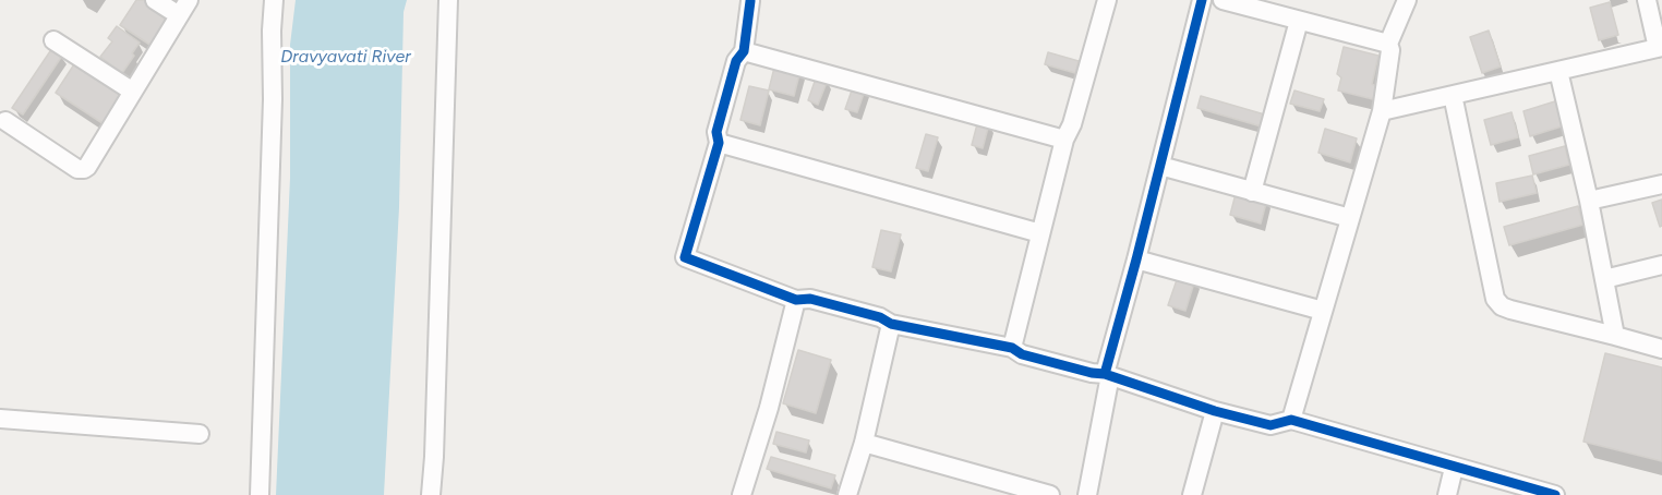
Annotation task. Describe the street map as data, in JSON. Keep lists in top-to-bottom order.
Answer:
{
  "water": ["Dravyavati River"]
}
